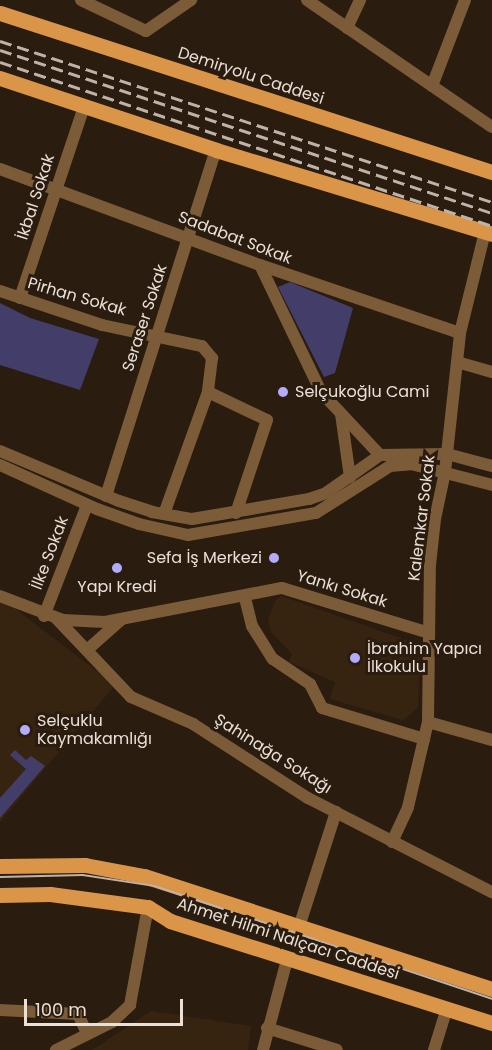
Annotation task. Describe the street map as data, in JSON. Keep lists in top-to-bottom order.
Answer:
{
  "streets": {
    "main road": ["Demiryolu Caddesi", "Ahmet Hilmi Nalçacı Caddesi"],
    "street": [
      "İkbal Sokak",
      "Sadabat Sokak",
      "Pirhan Sokak",
      "Seraser Sokak",
      "Kalemkar Sokak",
      "İlke Sokak",
      "Yankı Sokak",
      "Şahinağa Sokağı"
    ]
  },
  "crossings": [
    ["İkbal Sokak", "Sadabat Sokak"],
    ["İkbal Sokak", "Pirhan Sokak"],
    ["Sadabat Sokak", "Seraser Sokak"],
    ["Sadabat Sokak", "Kalemkar Sokak"],
    ["Pirhan Sokak", "Seraser Sokak"],
    ["Kalemkar Sokak", "Yankı Sokak"],
    ["Kalemkar Sokak", "Şahinağa Sokağı"],
    ["İlke Sokak", "Yankı Sokak"],
    ["İlke Sokak", "Şahinağa Sokağı"],
    ["Yankı Sokak", "Şahinağa Sokağı"]
  ],
  "places": [
    "Selçukoğlu Cami",
    "Sefa İş Merkezi",
    "Yapı Kredi",
    "İbrahim Yapıcı İlkokulu",
    "Selçuklu Kaymakamlığı"
  ],
  "scale_bar": "100 m"
}
